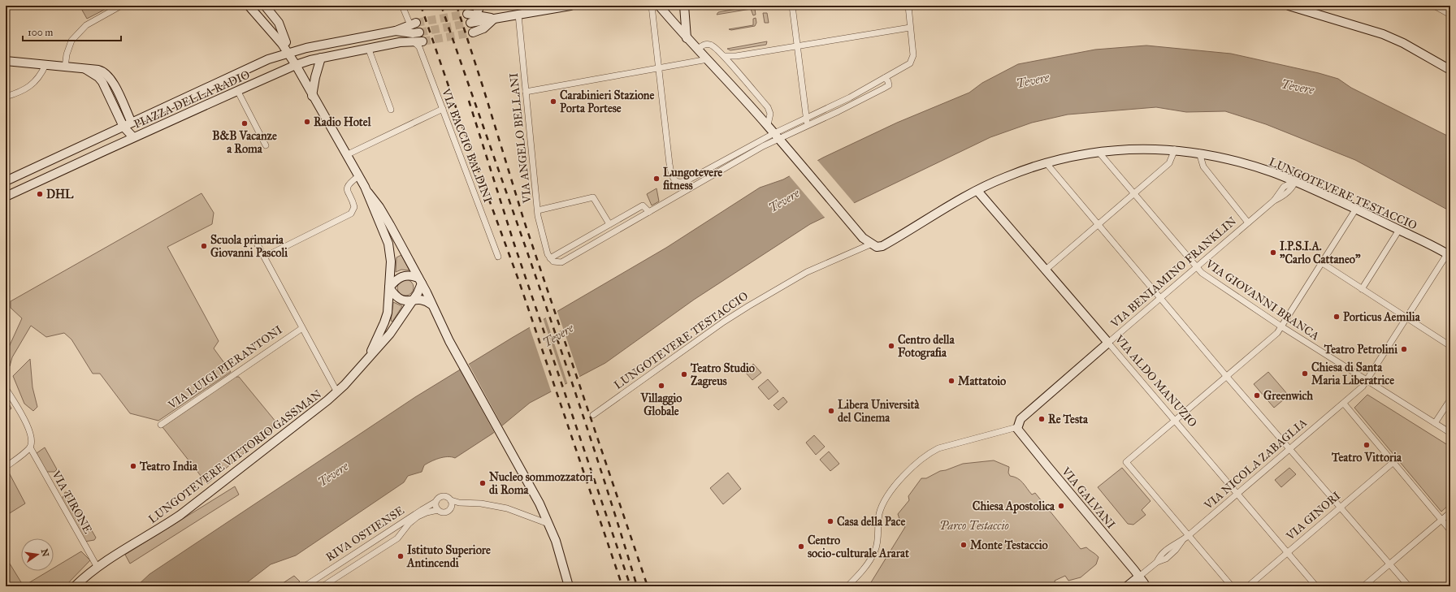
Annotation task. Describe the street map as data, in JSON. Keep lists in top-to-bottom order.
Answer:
{
  "streets": {
    "main road": [
      "PIAZZA DELLA RADIO",
      "LUNGOTEVERE TESTACCIO",
      "VIA BENIAMINO FRANKLIN",
      "VIA ALDO MANUZIO",
      "LUNGOTEVERE VITTORIO GASSMAN",
      "VIA NICOLA ZABAGLIA",
      "VIA GALVANI"
    ],
    "street": [
      "VIA ANGELO BELLANI",
      "VIA BACCIO BALDINI",
      "VIA GIOVANNI BRANCA",
      "VIA LUIGI PIERANTONI",
      "VIA TIRONE",
      "VIA GINORI",
      "RIVA OSTIENSE"
    ]
  },
  "crossings": [
    ["LUNGOTEVERE TESTACCIO", "VIA BENIAMINO FRANKLIN"],
    ["LUNGOTEVERE TESTACCIO", "VIA GIOVANNI BRANCA"],
    ["LUNGOTEVERE TESTACCIO", "VIA ALDO MANUZIO"],
    ["LUNGOTEVERE TESTACCIO", "VIA NICOLA ZABAGLIA"],
    ["VIA BENIAMINO FRANKLIN", "VIA GIOVANNI BRANCA"],
    ["VIA BENIAMINO FRANKLIN", "VIA ALDO MANUZIO"],
    ["VIA BENIAMINO FRANKLIN", "VIA GALVANI"],
    ["VIA GIOVANNI BRANCA", "VIA NICOLA ZABAGLIA"],
    ["VIA ALDO MANUZIO", "VIA NICOLA ZABAGLIA"],
    ["VIA ALDO MANUZIO", "VIA GINORI"],
    ["LUNGOTEVERE VITTORIO GASSMAN", "VIA TIRONE"],
    ["VIA NICOLA ZABAGLIA", "VIA GALVANI"]
  ],
  "water": ["Tevere"],
  "parks": ["Parco Testaccio"],
  "places": [
    "Carabinieri Stazione Porta Portese",
    "Radio Hotel",
    "B&B Vacanze a Roma",
    "Lungotevere fitness",
    "DHL",
    "Scuola primaria Giovanni Pascoli",
    "I.P.S.I.A. \"Carlo Cattaneo\"",
    "Porticus Aemilia",
    "Centro della Fotografia",
    "Teatro Petrolini",
    "Chiesa di Santa Maria Liberatrice",
    "Teatro Studio Zagreus",
    "Mattatoio",
    "Villaggio Globale",
    "Greenwich",
    "Libera Università del Cinema",
    "Re Testa",
    "Teatro Vittoria",
    "Teatro India",
    "Nucleo sommozzatori di Roma",
    "Chiesa Apostolica",
    "Casa della Pace",
    "Monte Testaccio",
    "Centro socio-culturale Ararat",
    "Istituto Superiore Antincendi"
  ],
  "scale_bar": "100 m",
  "north": "right"
}
